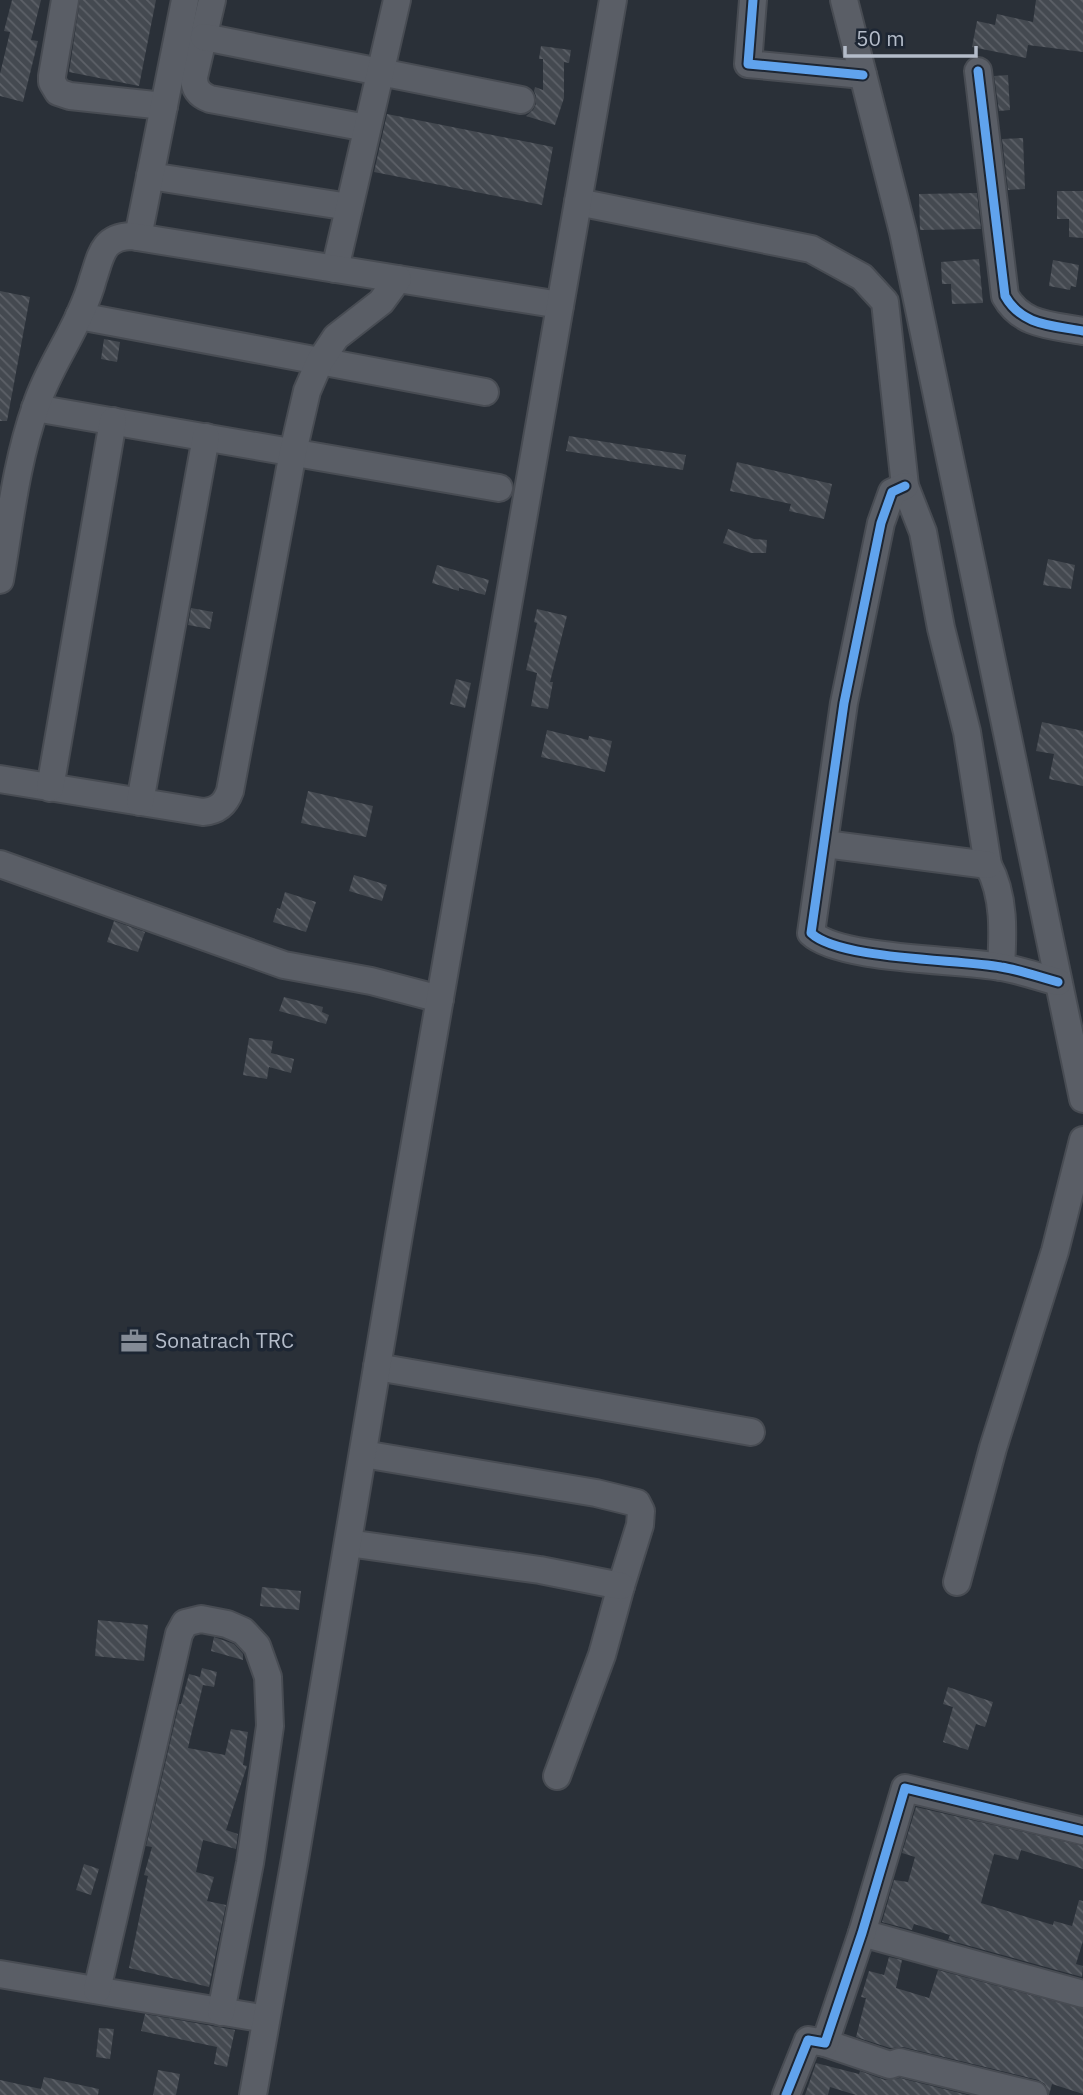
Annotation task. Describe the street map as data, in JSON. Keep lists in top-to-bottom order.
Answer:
{
  "places": {
    "office": ["Sonatrach TRC"]
  },
  "scale_bar": "50 m"
}
